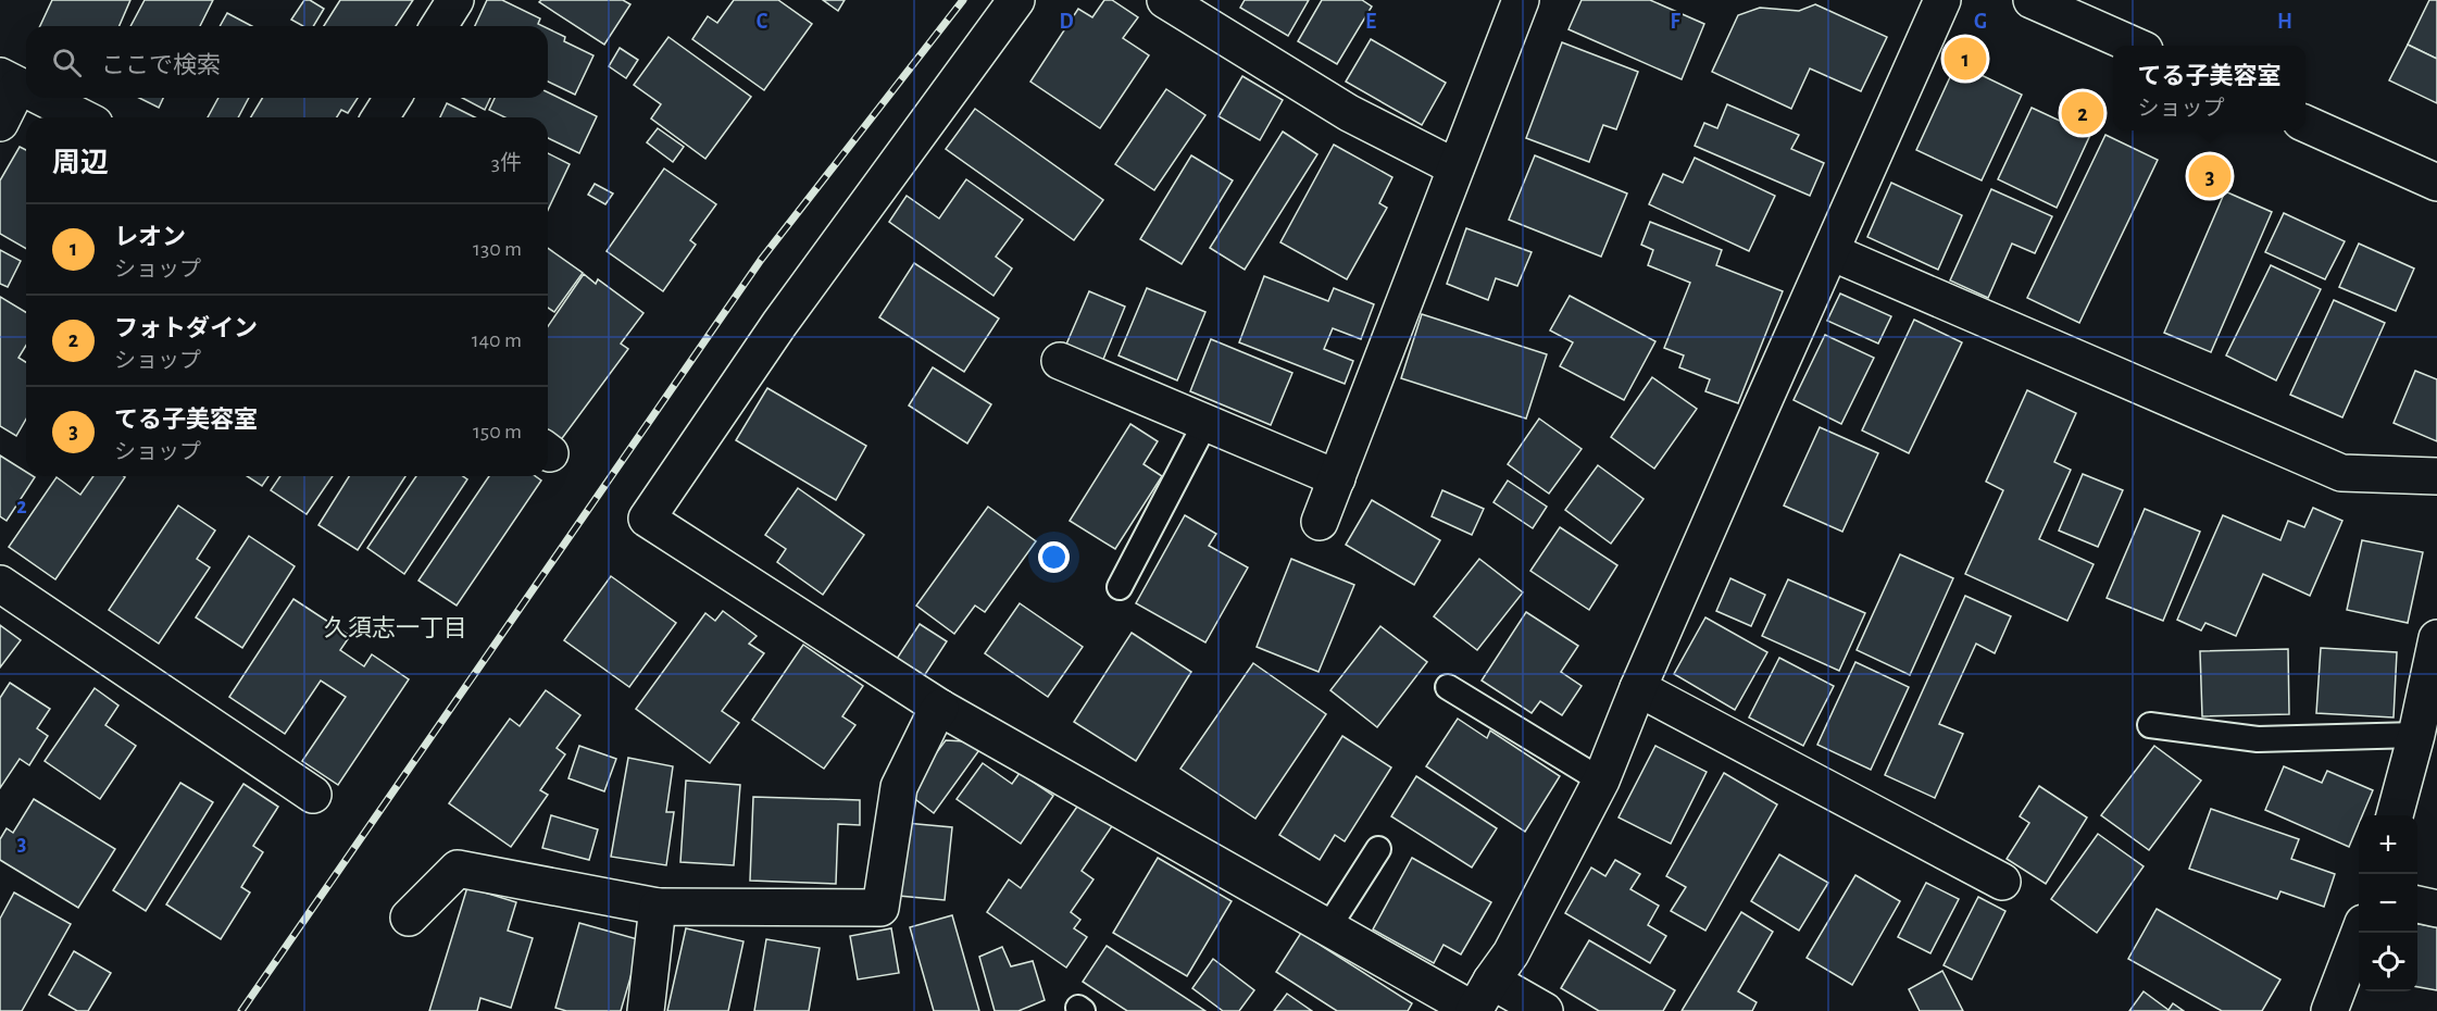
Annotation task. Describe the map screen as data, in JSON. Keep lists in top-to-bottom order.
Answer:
{
  "districts": ["久須志一丁目"],
  "page": {
    "search": "ここで検索",
    "pins": ["1", "2", "3"],
    "popup": ["てる子美容室", "ショップ"],
    "heading": ["周辺", "3件"],
    "list": [
      {
        "mark": "1",
        "name": "レオン",
        "note": "ショップ",
        "value": "130 m"
      },
      {
        "mark": "2",
        "name": "フォトダイン",
        "note": "ショップ",
        "value": "140 m"
      },
      {
        "mark": "3",
        "name": "てる子美容室",
        "note": "ショップ",
        "value": "150 m"
      }
    ],
    "map_buttons": ["+", "−"]
  },
  "grid": {
    "columns": [
      "C",
      "D",
      "E",
      "F",
      "G",
      "H"
    ],
    "rows": ["2", "3"]
  }
}
